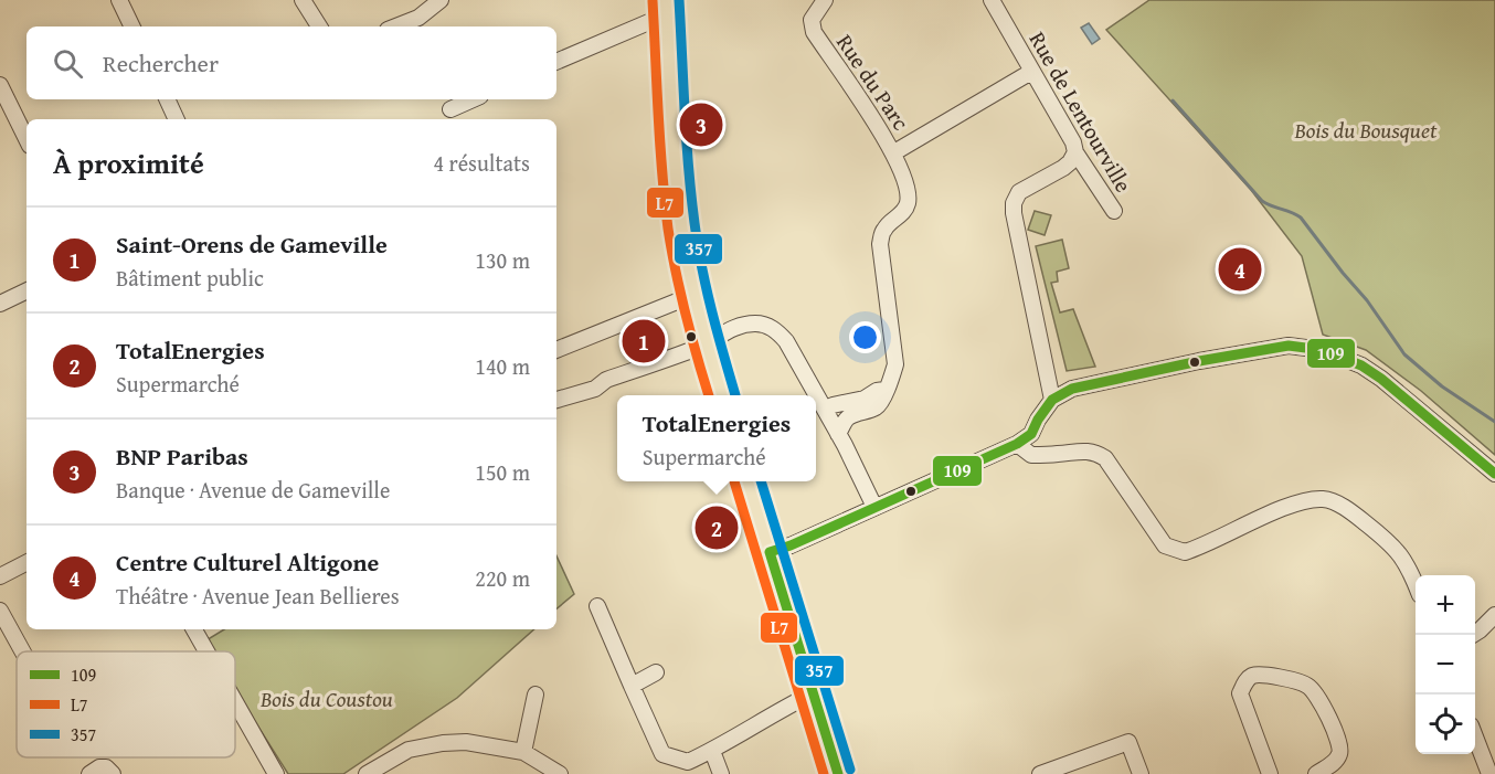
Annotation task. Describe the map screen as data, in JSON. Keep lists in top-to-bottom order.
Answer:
{
  "streets": {
    "street": ["Rue du Parc", "Rue de Lentourville"]
  },
  "crossings": [
    ["Rue du Parc", "Rue de Lentourville"]
  ],
  "parks": ["Bois du Bousquet", "Bois du Coustou"],
  "lines": ["transit line 357", "transit line L7", "transit line 109"],
  "legend": ["109", "L7", "357"],
  "page": {
    "search": "Rechercher",
    "pins": [
      "3",
      "4",
      "1",
      "2"
    ],
    "heading": ["À proximité", "4 résultats"],
    "list": [
      {
        "mark": "1",
        "name": "Saint-Orens de Gameville",
        "note": "Bâtiment public",
        "value": "130 m"
      },
      {
        "mark": "2",
        "name": "TotalEnergies",
        "note": "Supermarché",
        "value": "140 m"
      },
      {
        "mark": "3",
        "name": "BNP Paribas",
        "note": "Banque · Avenue de Gameville",
        "value": "150 m"
      },
      {
        "mark": "4",
        "name": "Centre Culturel Altigone",
        "note": "Théâtre · Avenue Jean Bellieres",
        "value": "220 m"
      }
    ],
    "popup": ["TotalEnergies", "Supermarché"],
    "map_buttons": ["+", "−"]
  }
}
